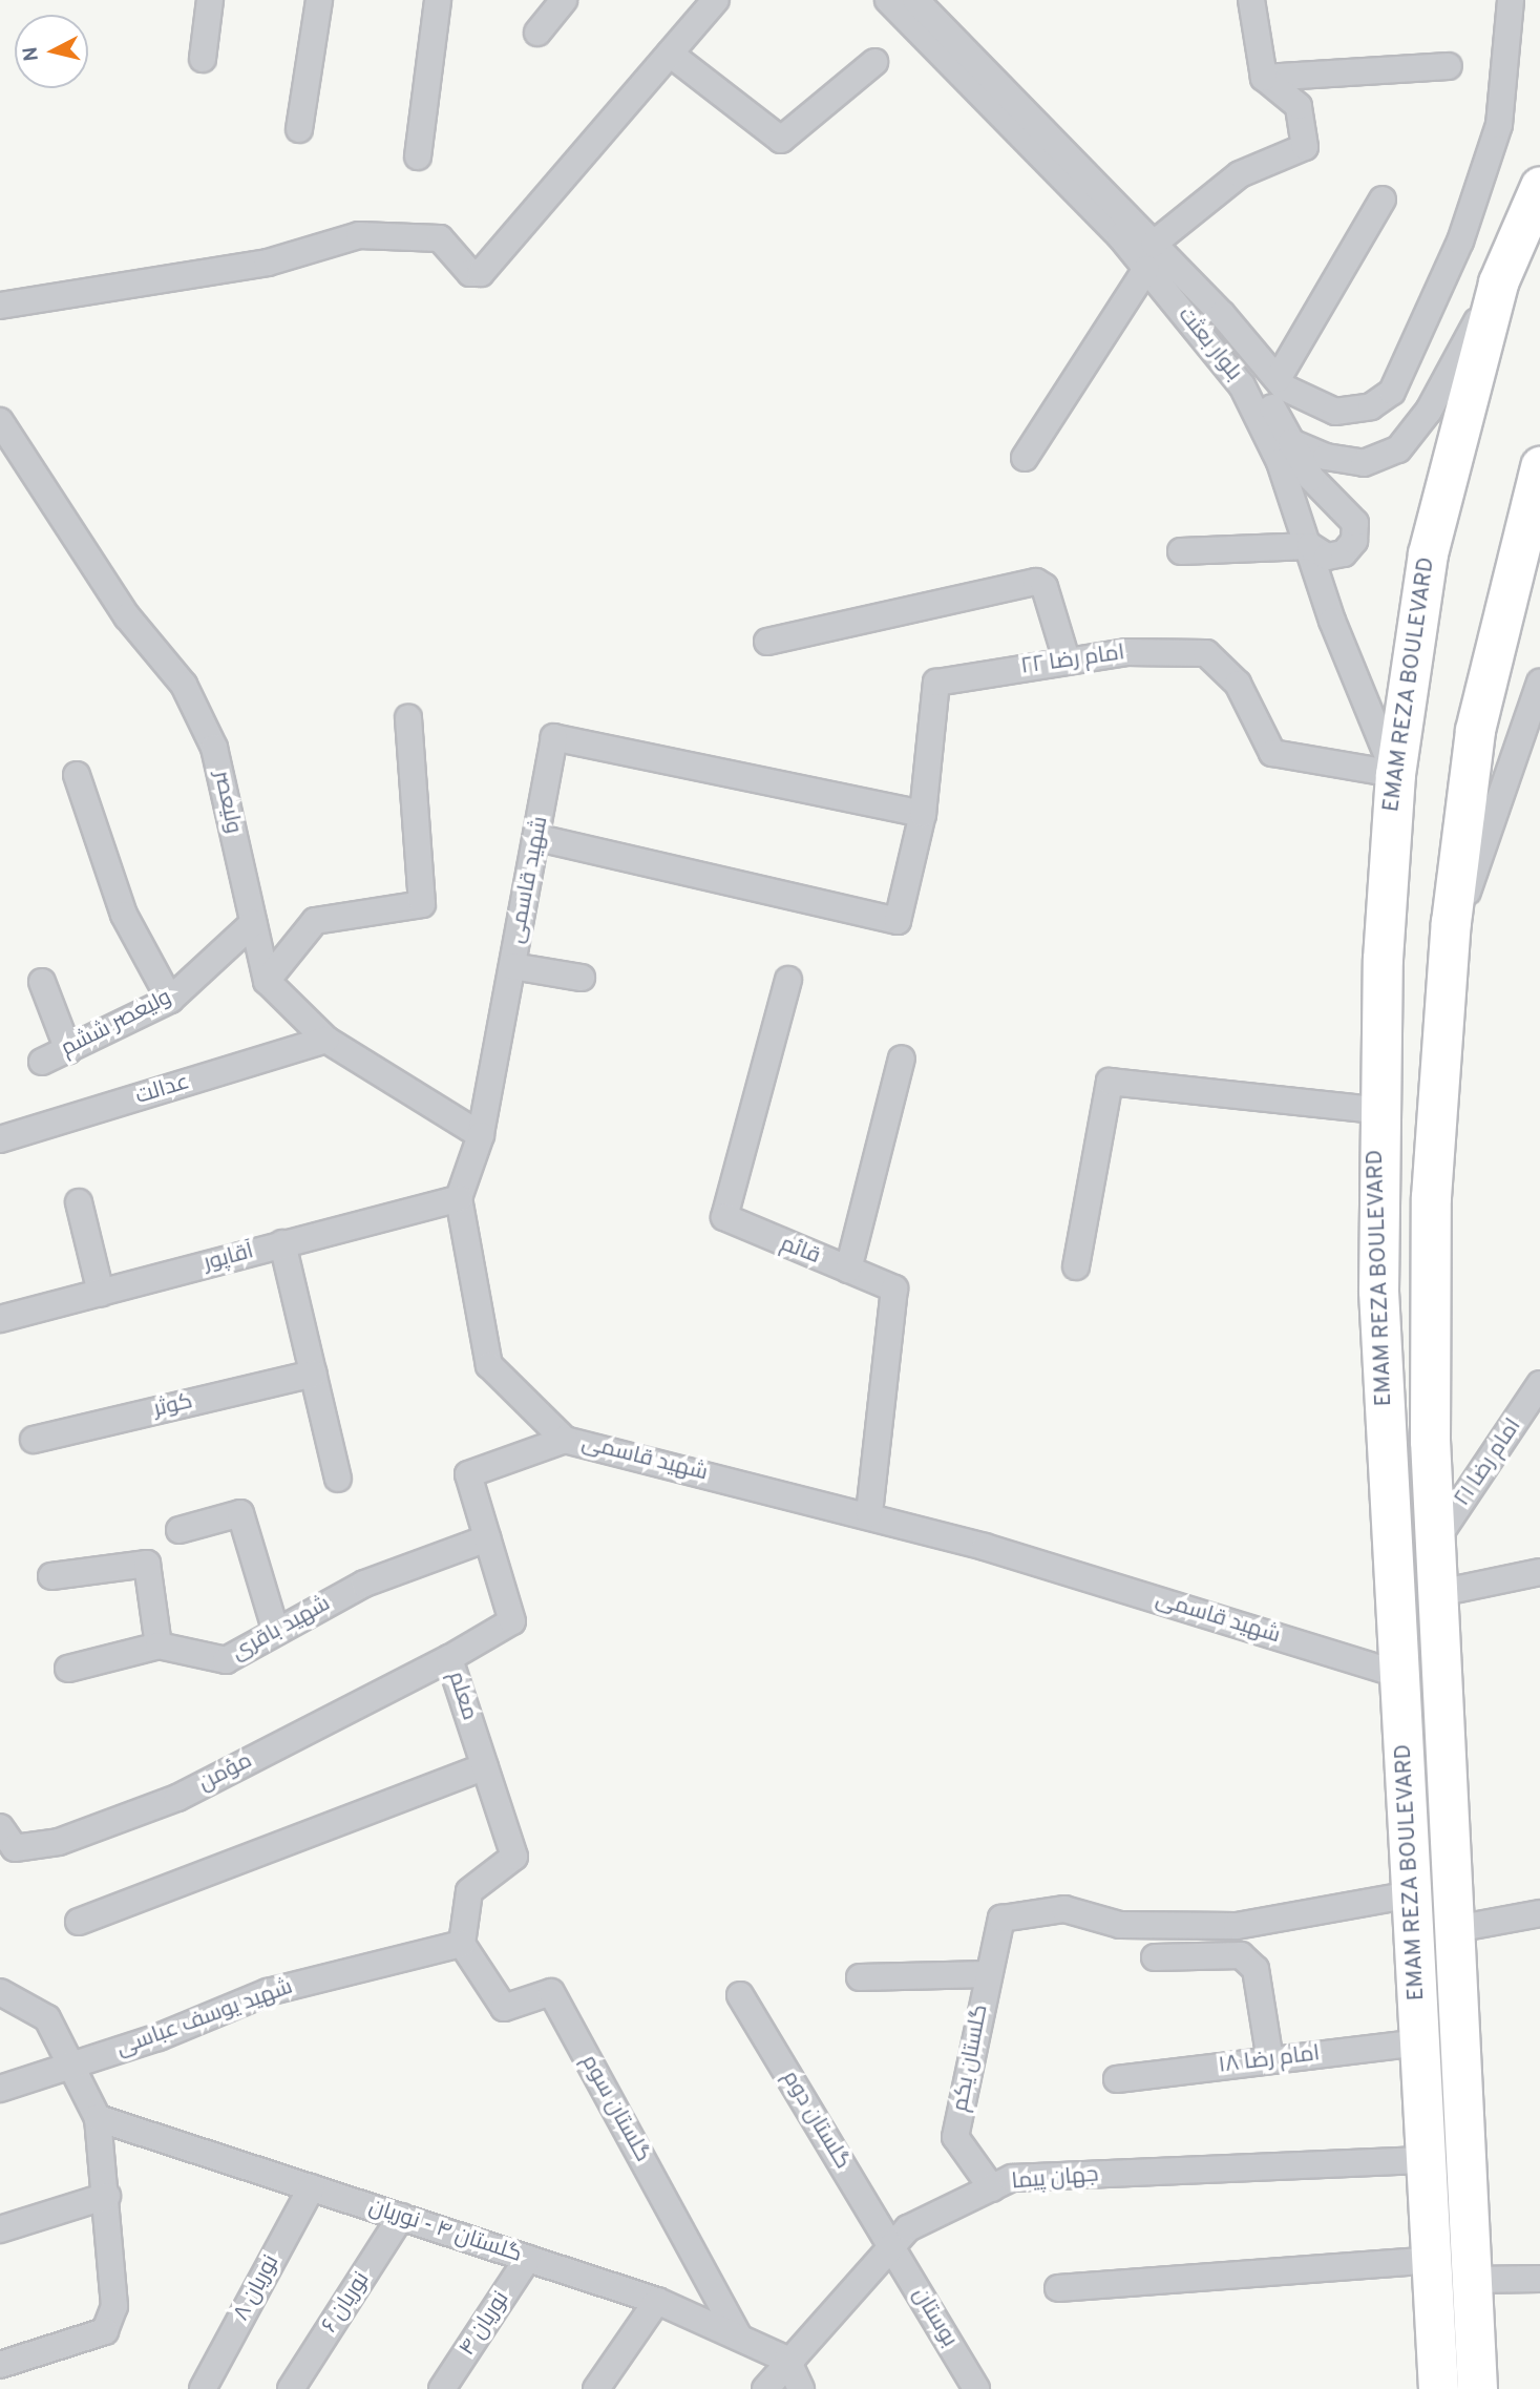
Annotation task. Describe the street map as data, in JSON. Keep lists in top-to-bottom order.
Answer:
{
  "streets": {
    "highway": ["EMAM REZA BOULEVARD"],
    "street": [
      "بلوار بعثت",
      "امام رضا ۲۲",
      "ولیعصر",
      "شهید قاسمی",
      "ولیعصر ششم",
      "عدالت",
      "قائم",
      "آقاپور",
      "کوثر",
      "امام رضا ۲۱",
      "شهید باقری",
      "معلم",
      "مؤمن",
      "شهید یوسف عباسی",
      "گلستان یکم",
      "امام رضا ۱۸",
      "گلستان سوم",
      "گلستان دوم",
      "جهان پیما",
      "گلستان ۴ - نوریان",
      "نوریان ۸",
      "نوریان ۶",
      "بوستان",
      "نوریان ۴"
    ]
  },
  "crossings": [
    ["بلوار بعثت", "امام رضا ۲۲"],
    ["بلوار بعثت", "EMAM REZA BOULEVARD"],
    ["امام رضا ۲۲", "EMAM REZA BOULEVARD"],
    ["امام رضا ۲۲", "شهید قاسمی"],
    ["EMAM REZA BOULEVARD", "شهید قاسمی"],
    ["EMAM REZA BOULEVARD", "امام رضا ۲۱"],
    ["EMAM REZA BOULEVARD", "گلستان یکم"],
    ["EMAM REZA BOULEVARD", "امام رضا ۱۸"],
    ["EMAM REZA BOULEVARD", "جهان پیما"],
    ["ولیعصر", "ولیعصر ششم"],
    ["شهید قاسمی", "قائم"],
    ["شهید قاسمی", "آقاپور"],
    ["شهید قاسمی", "معلم"],
    ["شهید باقری", "معلم"],
    ["معلم", "مؤمن"],
    ["معلم", "شهید یوسف عباسی"],
    ["معلم", "گلستان سوم"],
    ["شهید یوسف عباسی", "گلستان سوم"],
    ["گلستان یکم", "جهان پیما"],
    ["گلستان سوم", "گلستان ۴ - نوریان"],
    ["گلستان دوم", "جهان پیما"],
    ["گلستان دوم", "بوستان"],
    ["جهان پیما", "گلستان ۴ - نوریان"],
    ["جهان پیما", "بوستان"],
    ["گلستان ۴ - نوریان", "نوریان ۸"],
    ["گلستان ۴ - نوریان", "نوریان ۶"],
    ["گلستان ۴ - نوریان", "نوریان ۴"]
  ],
  "north": "left"
}
